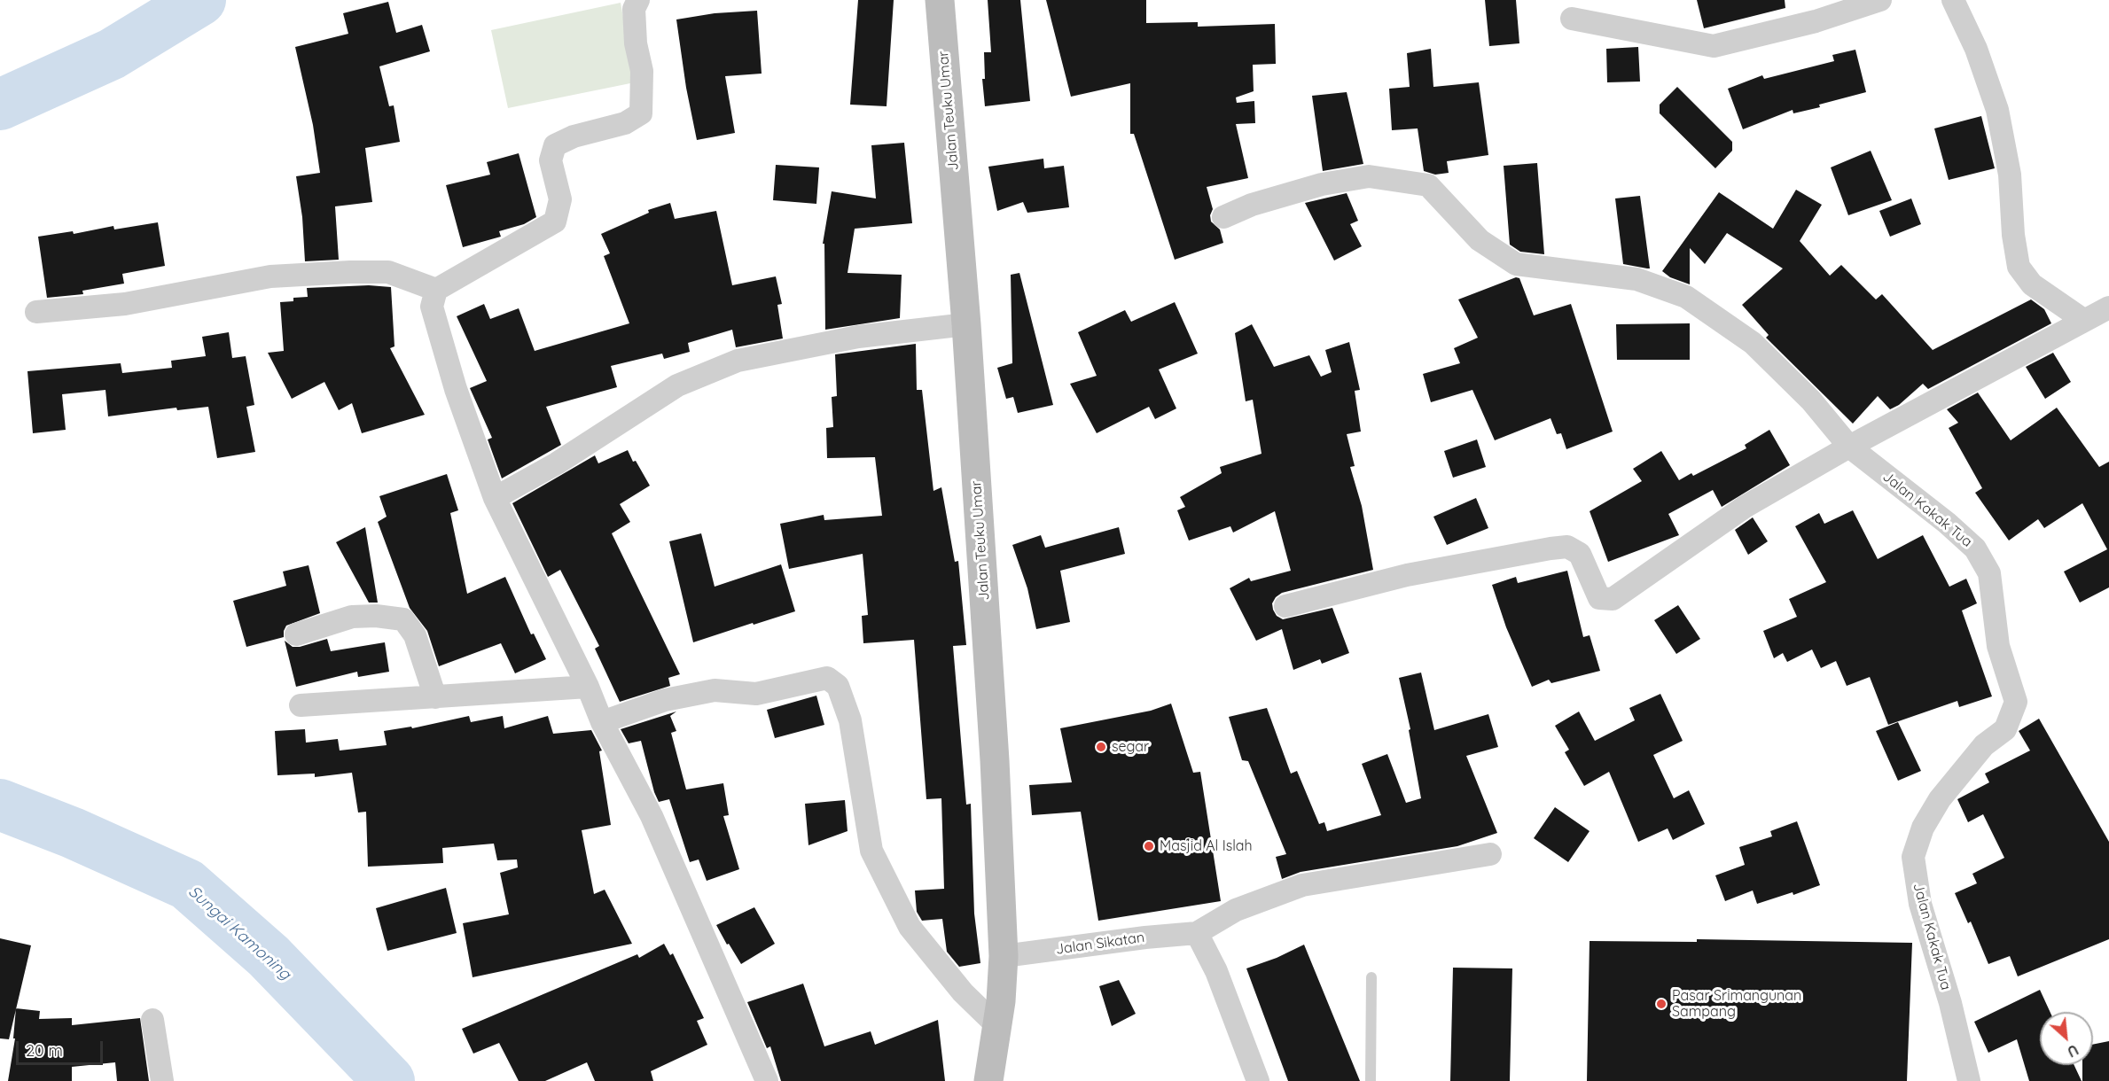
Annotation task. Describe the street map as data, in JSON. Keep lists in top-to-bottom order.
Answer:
{
  "streets": {
    "street": ["Jalan Teuku Umar", "Jalan Kakak Tua", "Jalan Sikatan"]
  },
  "crossings": [
    ["Jalan Teuku Umar", "Jalan Sikatan"]
  ],
  "water": ["Sungai Kamoning"],
  "places": ["segar", "Masjid Al Islah", "Pasar Srimangunan Sampang"],
  "scale_bar": "20 m",
  "north": "bottom right"
}
